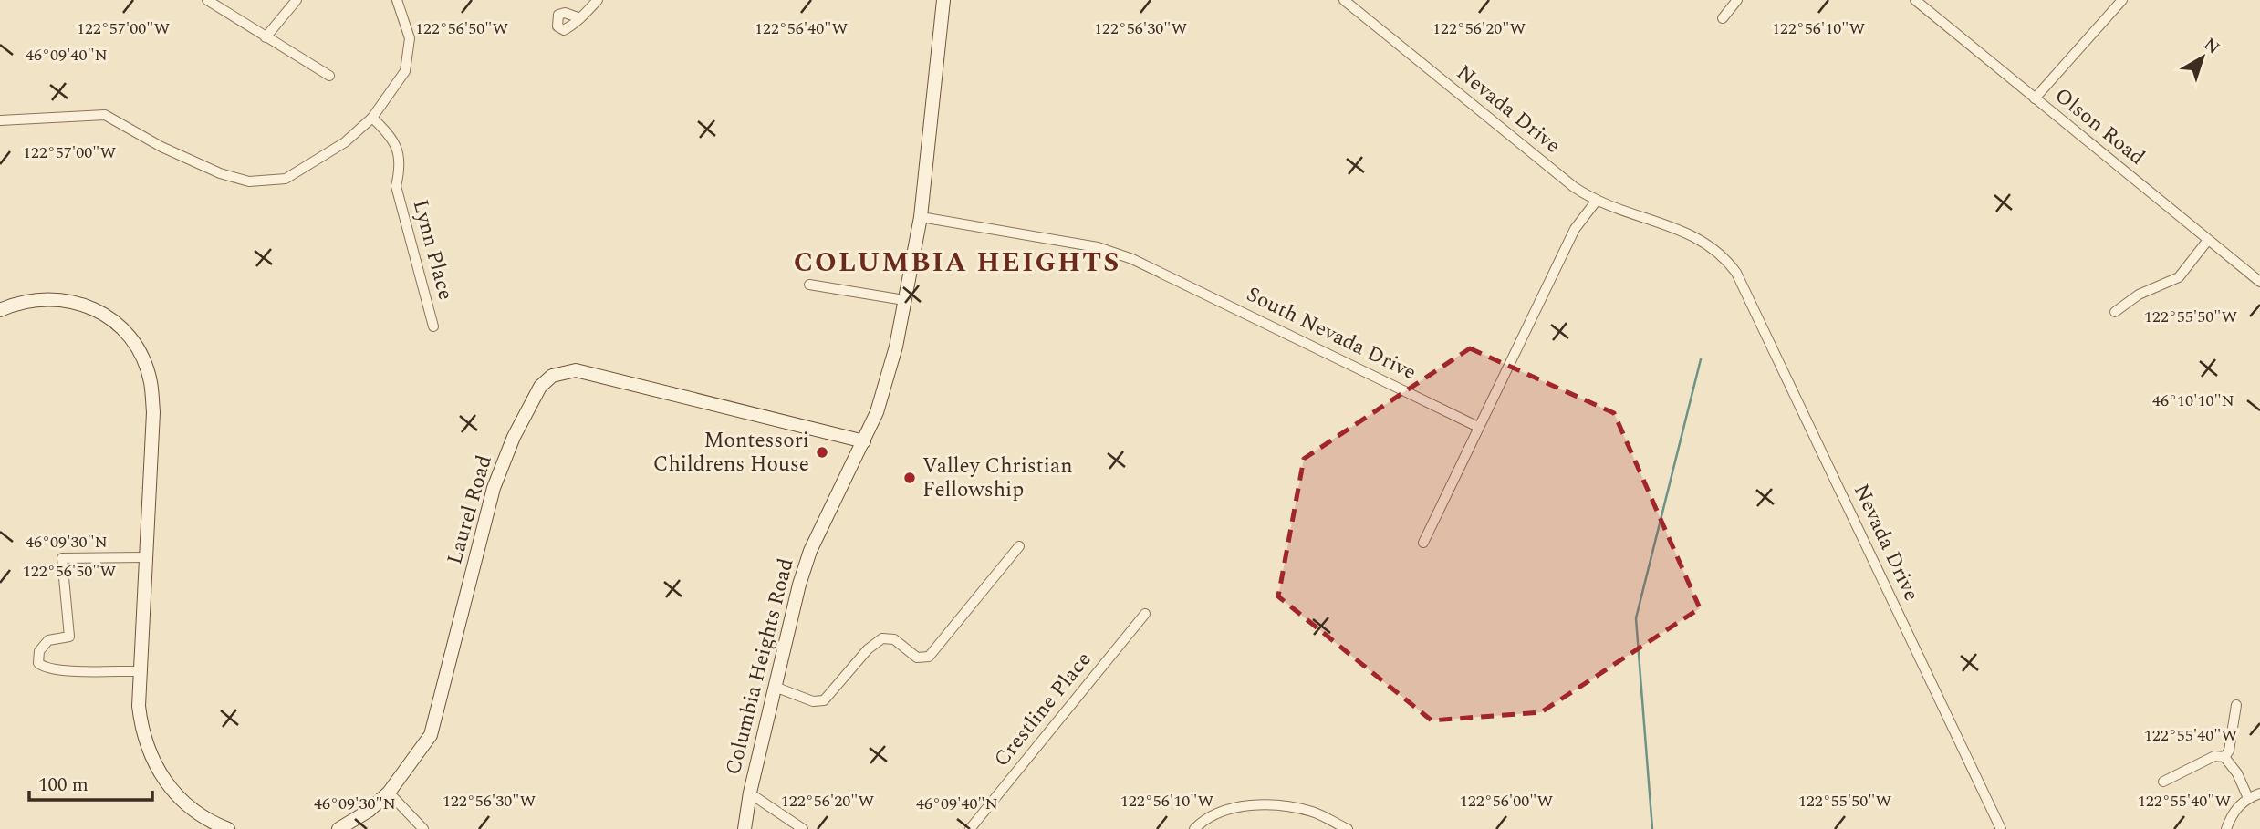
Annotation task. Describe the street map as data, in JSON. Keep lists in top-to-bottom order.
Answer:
{
  "streets": {
    "street": [
      "Nevada Drive",
      "Olson Road",
      "Lynn Place",
      "South Nevada Drive",
      "Laurel Road",
      "Columbia Heights Road",
      "Crestline Place"
    ]
  },
  "crossings": [
    ["South Nevada Drive", "Columbia Heights Road"],
    ["Laurel Road", "Columbia Heights Road"]
  ],
  "districts": ["COLUMBIA HEIGHTS"],
  "places": ["Montessori Childrens House", "Valley Christian Fellowship"],
  "scale_bar": "100 m",
  "north": "top right",
  "coordinates": [
    "122°56'50\"W",
    "122°56'20\"W",
    "122°57'00\"W",
    "122°56'40\"W",
    "122°56'30\"W",
    "122°56'10\"W",
    "46°09'40\"N",
    "122°55'50\"W",
    "46°10'10\"N",
    "46°09'30\"N",
    "122°55'40\"W",
    "122°56'00\"W"
  ]
}
